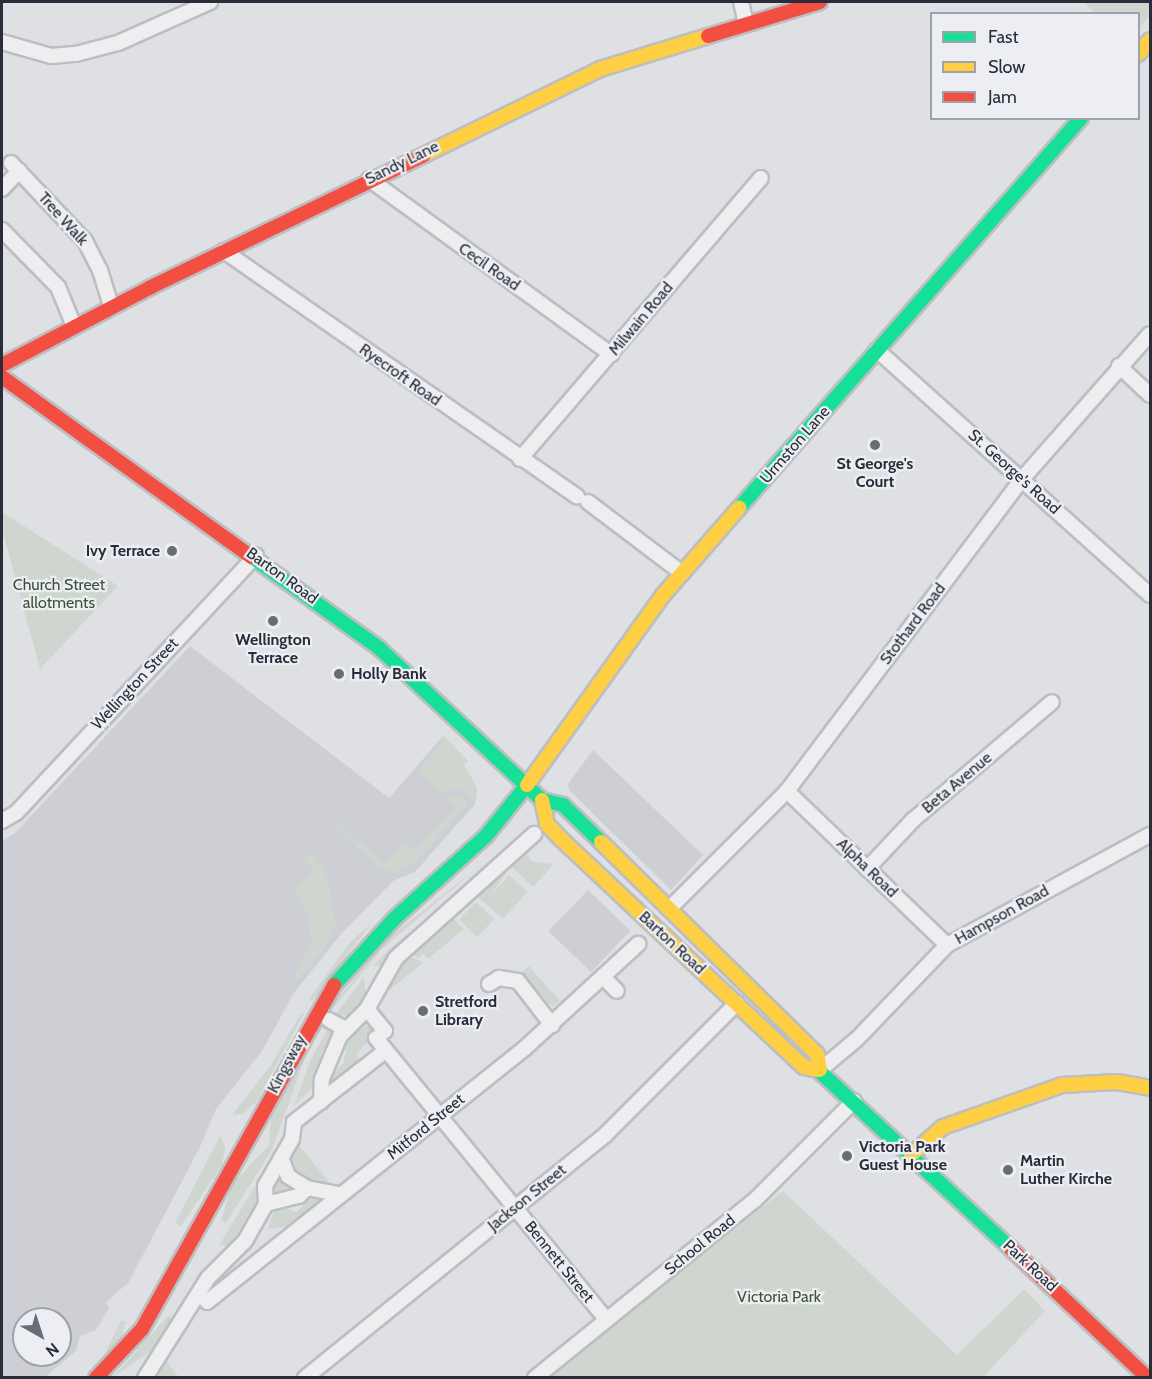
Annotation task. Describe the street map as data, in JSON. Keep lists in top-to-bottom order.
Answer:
{
  "streets": {
    "main road": [
      "Sandy Lane",
      "Urmston Lane",
      "Barton Road",
      "Kingsway",
      "Park Road"
    ],
    "street": [
      "Tree Walk",
      "Cecil Road",
      "Milwain Road",
      "Ryecroft Road",
      "St. George's Road",
      "Stothard Road",
      "Wellington Street",
      "Beta Avenue",
      "Alpha Road",
      "Hampson Road",
      "Mitford Street",
      "Jackson Street",
      "School Road",
      "Bennett Street"
    ]
  },
  "crossings": [
    ["Sandy Lane", "Tree Walk"],
    ["Sandy Lane", "Cecil Road"],
    ["Sandy Lane", "Ryecroft Road"],
    ["Cecil Road", "Milwain Road"],
    ["Milwain Road", "Ryecroft Road"],
    ["Ryecroft Road", "Urmston Lane"],
    ["Urmston Lane", "St. George's Road"],
    ["Urmston Lane", "Barton Road"],
    ["Urmston Lane", "Kingsway"],
    ["St. George's Road", "Stothard Road"],
    ["Barton Road", "Stothard Road"],
    ["Barton Road", "Wellington Street"],
    ["Barton Road", "Hampson Road"],
    ["Barton Road", "Kingsway"],
    ["Barton Road", "Jackson Street"],
    ["Barton Road", "School Road"],
    ["Barton Road", "Park Road"],
    ["Stothard Road", "Alpha Road"],
    ["Beta Avenue", "Alpha Road"],
    ["Alpha Road", "Hampson Road"],
    ["Mitford Street", "Bennett Street"],
    ["Jackson Street", "Bennett Street"],
    ["School Road", "Bennett Street"]
  ],
  "parks": ["Church Street allotments", "Victoria Park"],
  "places": [
    "St George's Court",
    "Ivy Terrace",
    "Wellington Terrace",
    "Holly Bank",
    "Stretford Library",
    "Victoria Park Guest House",
    "Martin Luther Kirche"
  ],
  "legend": ["Fast", "Slow", "Jam"],
  "north": "bottom right"
}
